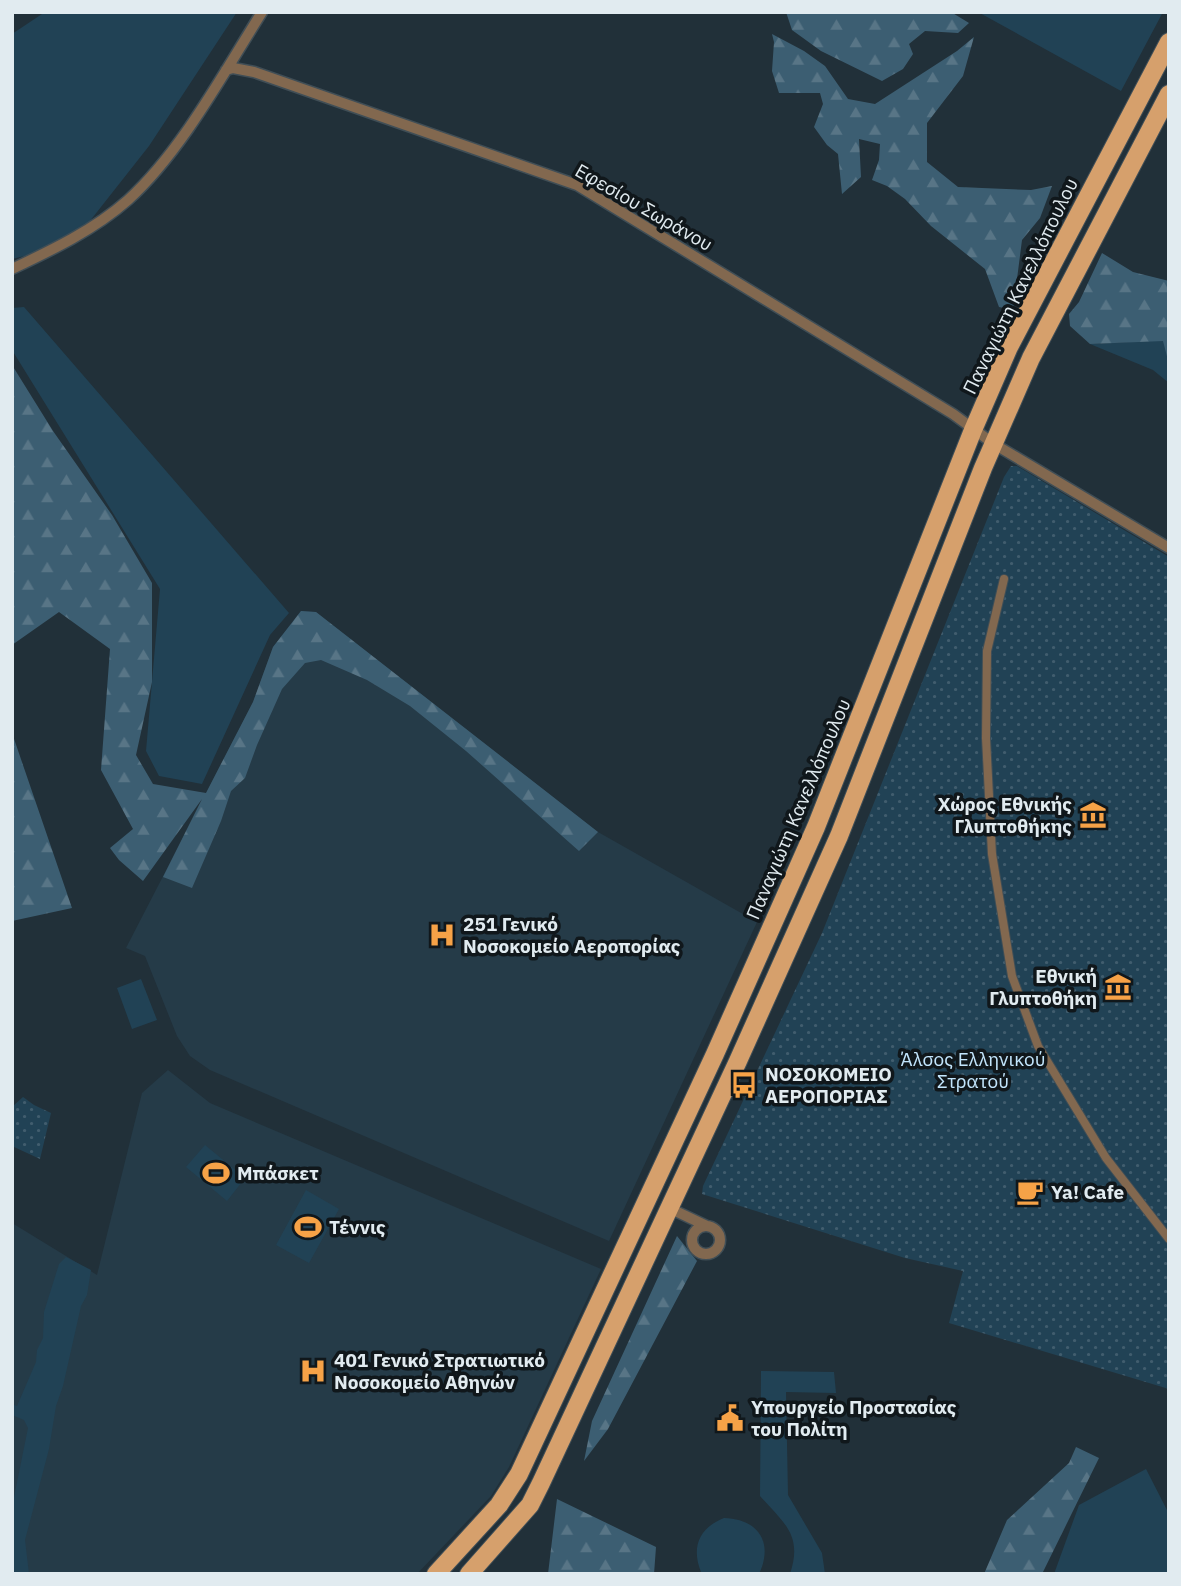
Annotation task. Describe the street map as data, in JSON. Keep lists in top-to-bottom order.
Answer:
{
  "streets": {
    "main road": ["Παναγιώτη Κανελλόπουλου"],
    "street": ["Εφεσίου Σωράνου"]
  },
  "crossings": [
    ["Εφεσίου Σωράνου", "Παναγιώτη Κανελλόπουλου"]
  ],
  "parks": ["Άλσος Ελληνικού Στρατού"],
  "places": {
    "museum": ["Χώρος Εθνικής Γλυπτοθήκης", "Εθνική Γλυπτοθήκη"],
    "hospital": ["251 Γενικό Νοσοκομείο Αεροπορίας", "401 Γενικό Στρατιωτικό Νοσοκομείο Αθηνών"],
    "bus stop": ["ΝΟΣΟΚΟΜΕΙΟ ΑΕΡΟΠΟΡΙΑΣ"],
    "sports": ["Μπάσκετ", "Τέννις"],
    "cafe": ["Ya! Cafe"],
    "public building": ["Υπουργείο Προστασίας του Πολίτη"]
  }
}
